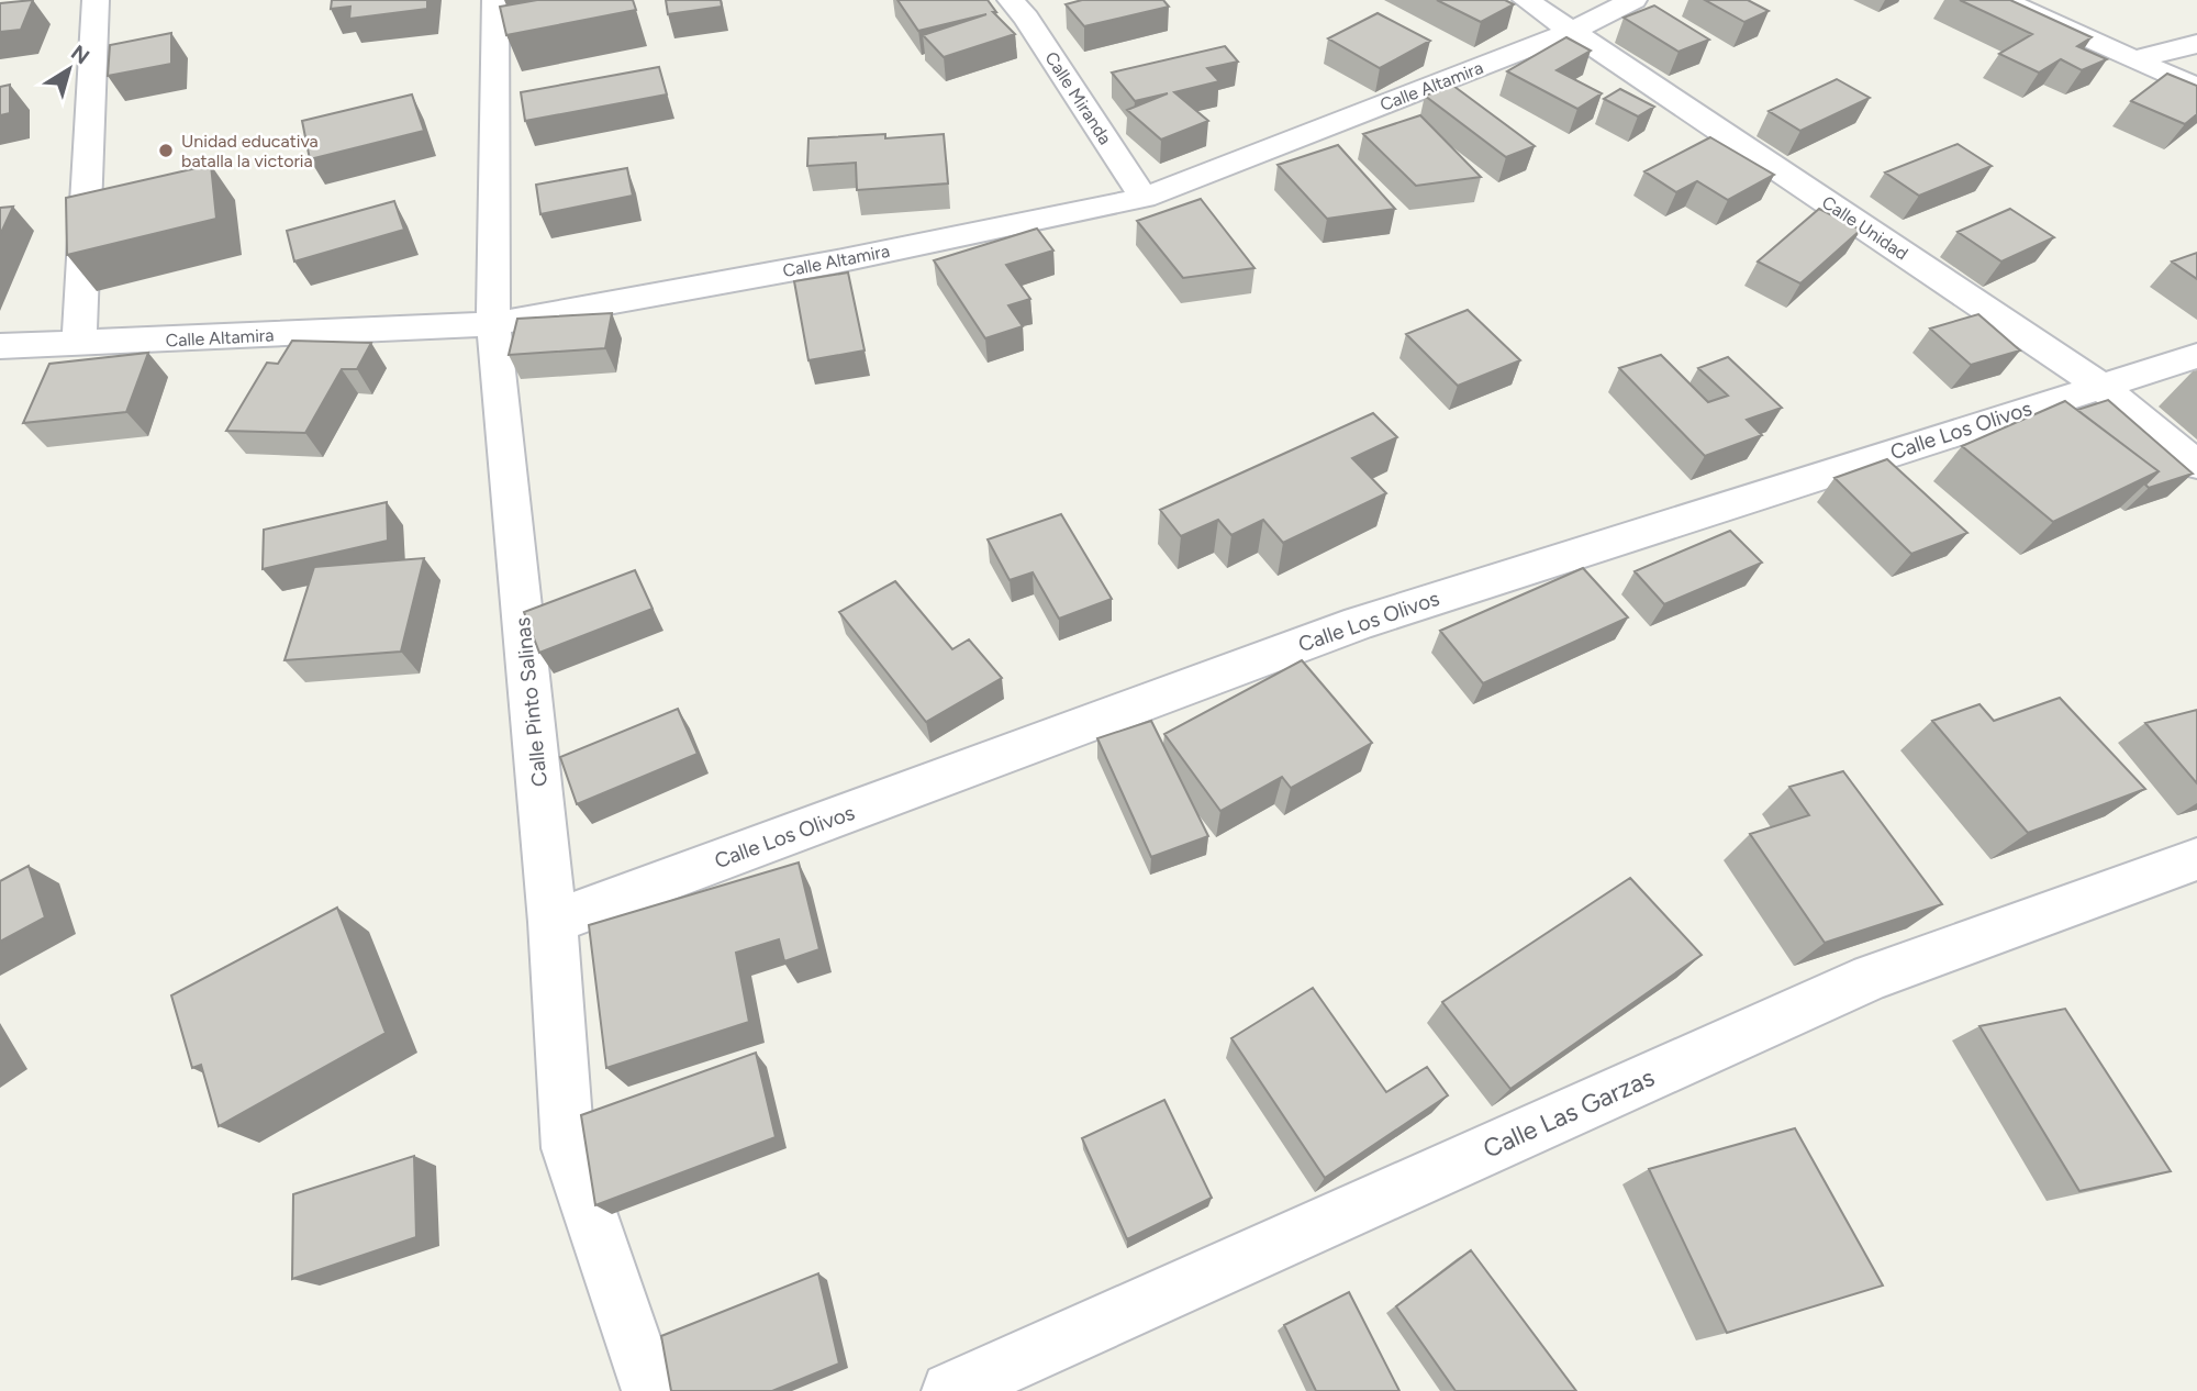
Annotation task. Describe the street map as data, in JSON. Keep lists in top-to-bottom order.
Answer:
{
  "streets": {
    "street": [
      "Calle Altamira",
      "Calle Miranda",
      "Calle Unidad",
      "Calle Los Olivos",
      "Calle Pinto Salinas",
      "Calle Las Garzas"
    ]
  },
  "crossings": [
    ["Calle Altamira", "Calle Miranda"],
    ["Calle Altamira", "Calle Unidad"],
    ["Calle Altamira", "Calle Pinto Salinas"],
    ["Calle Unidad", "Calle Los Olivos"],
    ["Calle Los Olivos", "Calle Pinto Salinas"]
  ],
  "places": ["Unidad educativa batalla la victoria"],
  "north": "top right"
}
